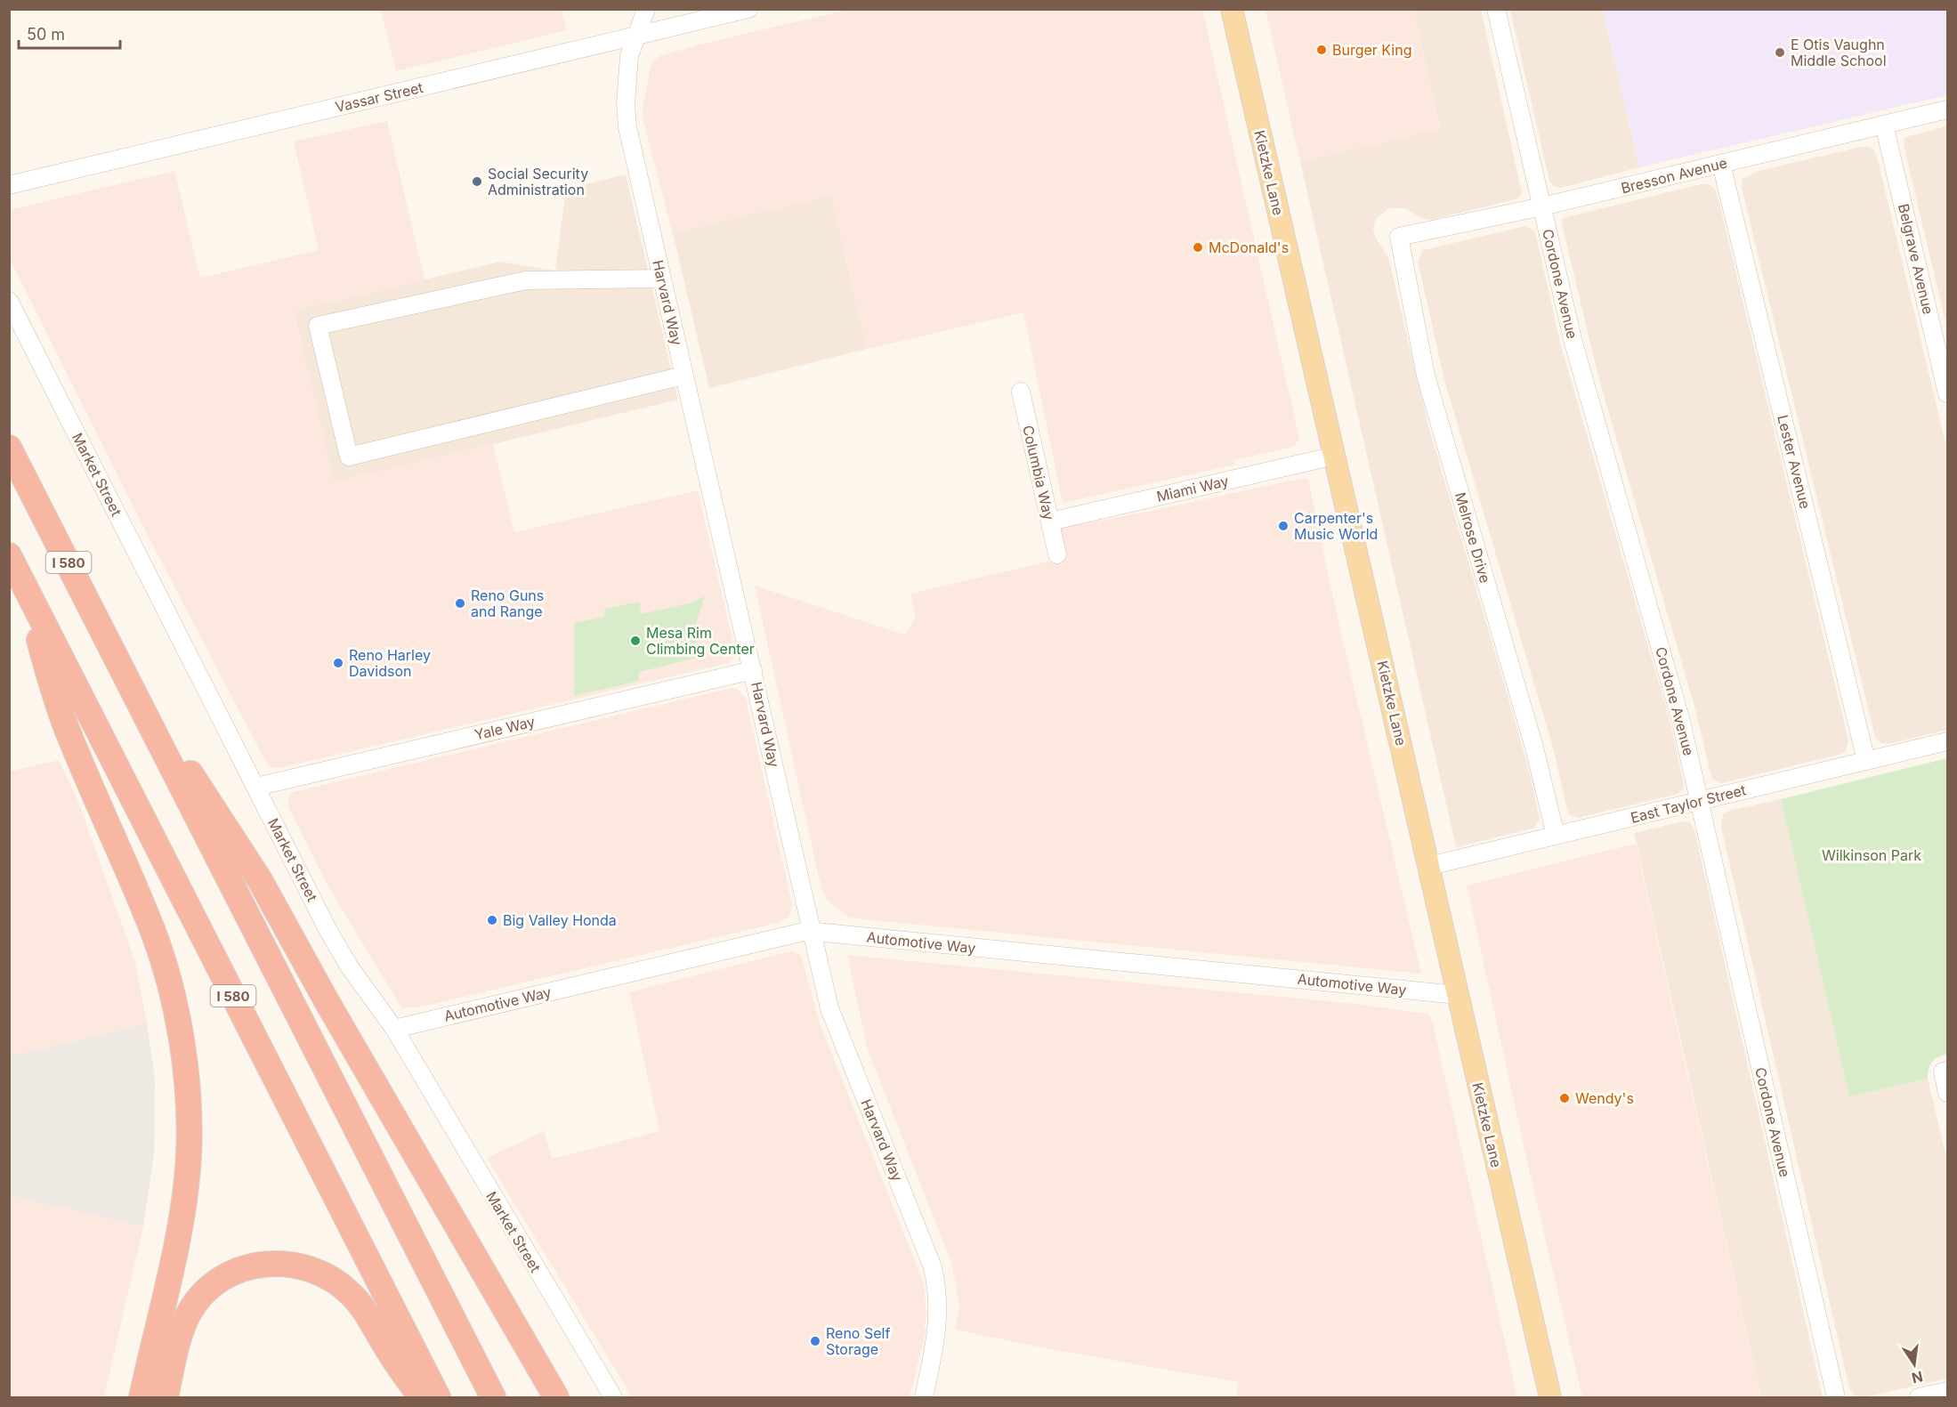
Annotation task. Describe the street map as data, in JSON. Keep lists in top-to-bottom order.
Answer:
{
  "streets": {
    "highway": ["I 580"],
    "main road": ["Kietzke Lane"],
    "street": [
      "Vassar Street",
      "Bresson Avenue",
      "Belgrave Avenue",
      "Cordone Avenue",
      "Harvard Way",
      "Lester Avenue",
      "Columbia Way",
      "Market Street",
      "Miami Way",
      "Melrose Drive",
      "Yale Way",
      "East Taylor Street",
      "Automotive Way"
    ]
  },
  "crossings": [
    ["Vassar Street", "Harvard Way"],
    ["Kietzke Lane", "Miami Way"],
    ["Kietzke Lane", "East Taylor Street"],
    ["Kietzke Lane", "Automotive Way"],
    ["Bresson Avenue", "Belgrave Avenue"],
    ["Bresson Avenue", "Cordone Avenue"],
    ["Bresson Avenue", "Lester Avenue"],
    ["Bresson Avenue", "Melrose Drive"],
    ["Cordone Avenue", "East Taylor Street"],
    ["Harvard Way", "Yale Way"],
    ["Harvard Way", "Automotive Way"],
    ["Lester Avenue", "East Taylor Street"],
    ["Columbia Way", "Miami Way"],
    ["Market Street", "Yale Way"],
    ["Market Street", "Automotive Way"],
    ["Melrose Drive", "East Taylor Street"]
  ],
  "parks": ["Wilkinson Park"],
  "places": [
    "Burger King",
    "E Otis Vaughn Middle School",
    "Social Security Administration",
    "McDonald's",
    "Carpenter's Music World",
    "Reno Guns and Range",
    "Mesa Rim Climbing Center",
    "Reno Harley Davidson",
    "Big Valley Honda",
    "Wendy's",
    "Reno Self Storage"
  ],
  "scale_bar": "50 m",
  "north": "bottom"
}
